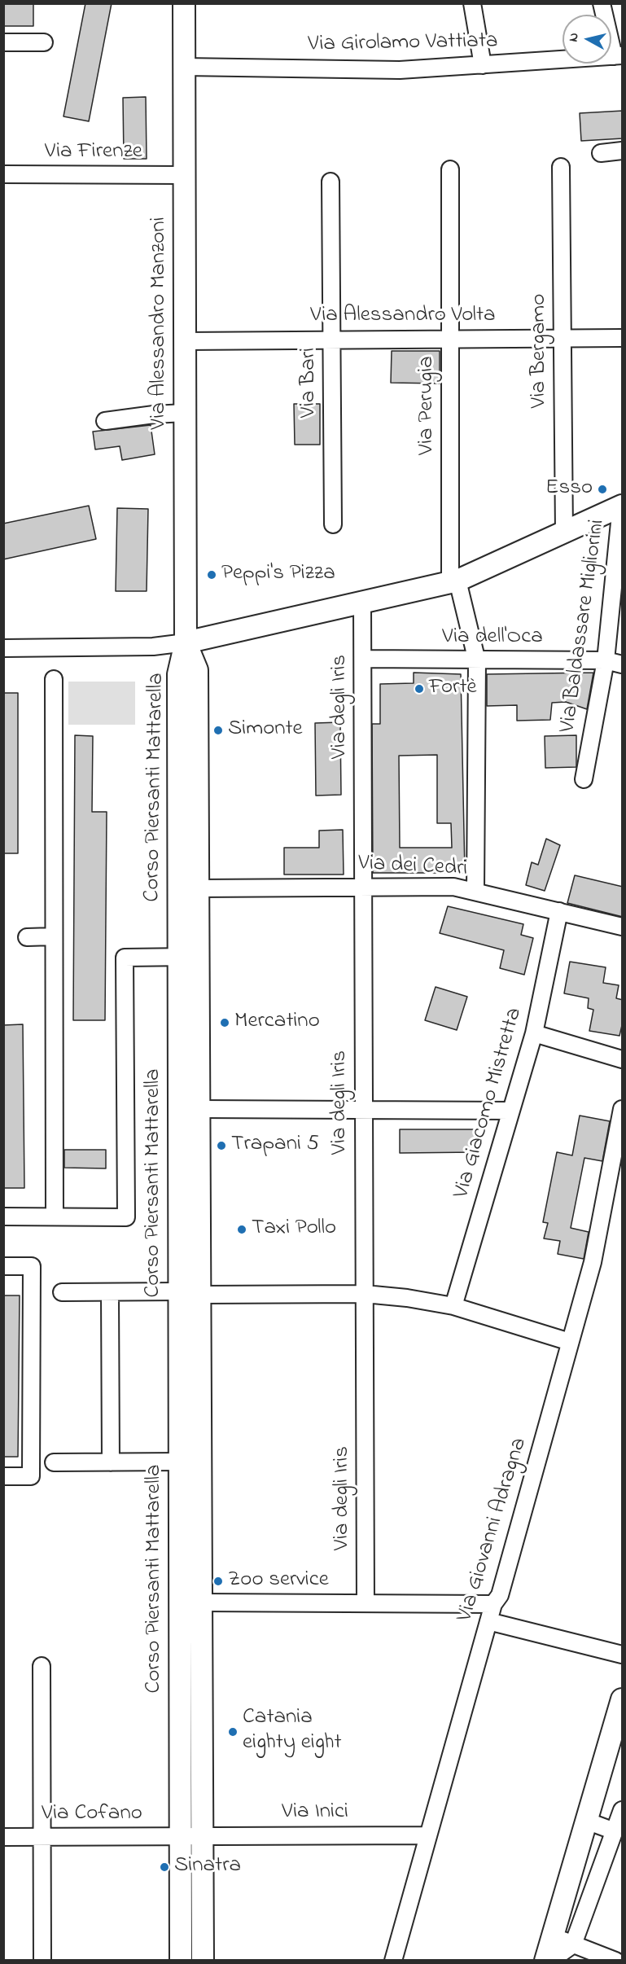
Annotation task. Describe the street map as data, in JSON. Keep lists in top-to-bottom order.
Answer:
{
  "streets": {
    "main road": ["Via Alessandro Manzoni", "Corso Piersanti Mattarella"],
    "street": [
      "Via Girolamo Vattiata",
      "Via Firenze",
      "Via Alessandro Volta",
      "Via Bergamo",
      "Via Bari",
      "Via Perugia",
      "Via Baldassare Migliorini",
      "Via dell'Oca",
      "Via degli Iris",
      "Via dei Cedri",
      "Via Giacomo Mistretta",
      "Via Giovanni Adragna",
      "Via Inici",
      "Via Cofano"
    ]
  },
  "crossings": [
    ["Via Girolamo Vattiata", "Via Alessandro Manzoni"],
    ["Via Firenze", "Via Alessandro Manzoni"],
    ["Via Alessandro Volta", "Via Alessandro Manzoni"],
    ["Via Alessandro Volta", "Via Bergamo"],
    ["Via Alessandro Volta", "Via Bari"],
    ["Via Alessandro Volta", "Via Perugia"],
    ["Via Alessandro Manzoni", "Corso Piersanti Mattarella"],
    ["Via Perugia", "Via dell'Oca"],
    ["Via Perugia", "Via dei Cedri"],
    ["Via Baldassare Migliorini", "Via dell'Oca"],
    ["Via dell'Oca", "Via degli Iris"],
    ["Via degli Iris", "Via dei Cedri"],
    ["Corso Piersanti Mattarella", "Via dei Cedri"],
    ["Corso Piersanti Mattarella", "Via Inici"],
    ["Corso Piersanti Mattarella", "Via Cofano"],
    ["Via dei Cedri", "Via Giacomo Mistretta"],
    ["Via Giovanni Adragna", "Via Inici"],
    ["Via Inici", "Via Cofano"]
  ],
  "places": [
    "Esso",
    "Peppi's Pizza",
    "Fortè",
    "Simonte",
    "Mercatino",
    "Trapani 5",
    "Taxi Pollo",
    "Zoo service",
    "Catania eighty eight",
    "Sinatra"
  ],
  "north": "left"
}
